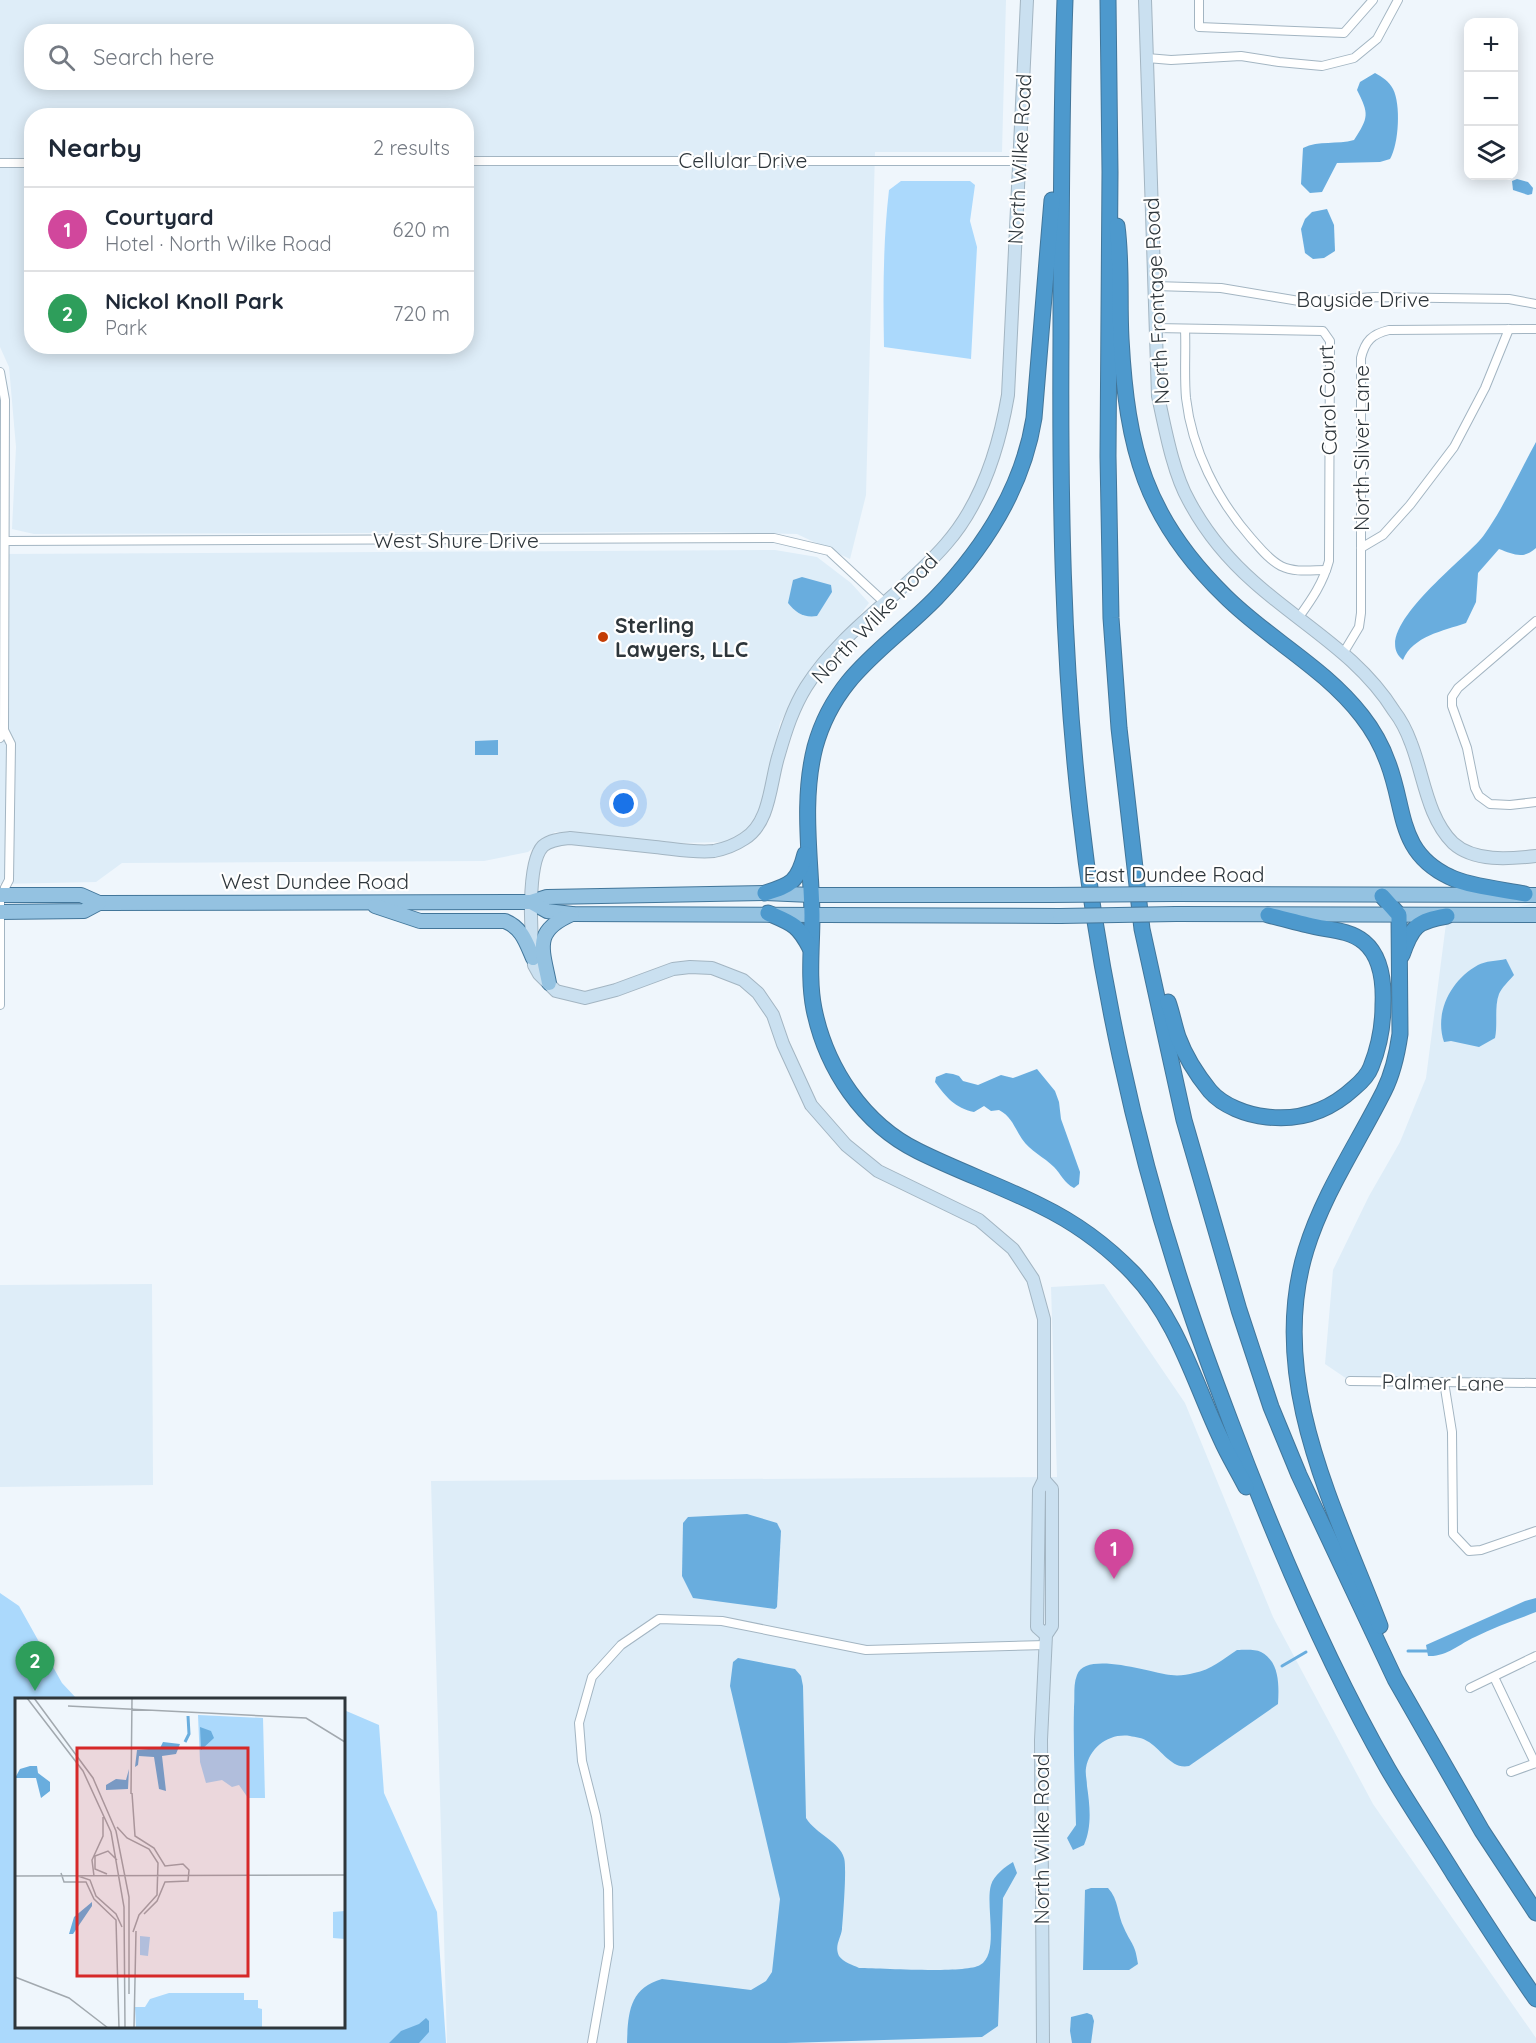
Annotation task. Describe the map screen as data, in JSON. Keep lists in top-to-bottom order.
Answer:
{
  "streets": {
    "main road": ["East Dundee Road", "West Dundee Road"],
    "street": [
      "North Wilke Road",
      "Cellular Drive",
      "Bayside Drive",
      "North Frontage Road",
      "Carol Court",
      "North Silver Lane",
      "West Shure Drive",
      "Palmer Lane"
    ]
  },
  "crossings": [
    ["North Wilke Road", "Cellular Drive"],
    ["North Wilke Road", "West Shure Drive"],
    ["North Wilke Road", "West Dundee Road"],
    ["Bayside Drive", "North Frontage Road"],
    ["North Frontage Road", "Carol Court"],
    ["North Frontage Road", "North Silver Lane"],
    ["East Dundee Road", "West Dundee Road"]
  ],
  "places": ["Sterling Lawyers, LLC"],
  "page": {
    "map_buttons": ["+", "−"],
    "search": "Search here",
    "heading": ["Nearby", "2 results"],
    "list": [
      {
        "mark": "1",
        "name": "Courtyard",
        "note": "Hotel · North Wilke Road",
        "value": "620 m"
      },
      {
        "mark": "2",
        "name": "Nickol Knoll Park",
        "note": "Park",
        "value": "720 m"
      }
    ],
    "pins": ["1", "2"]
  }
}
